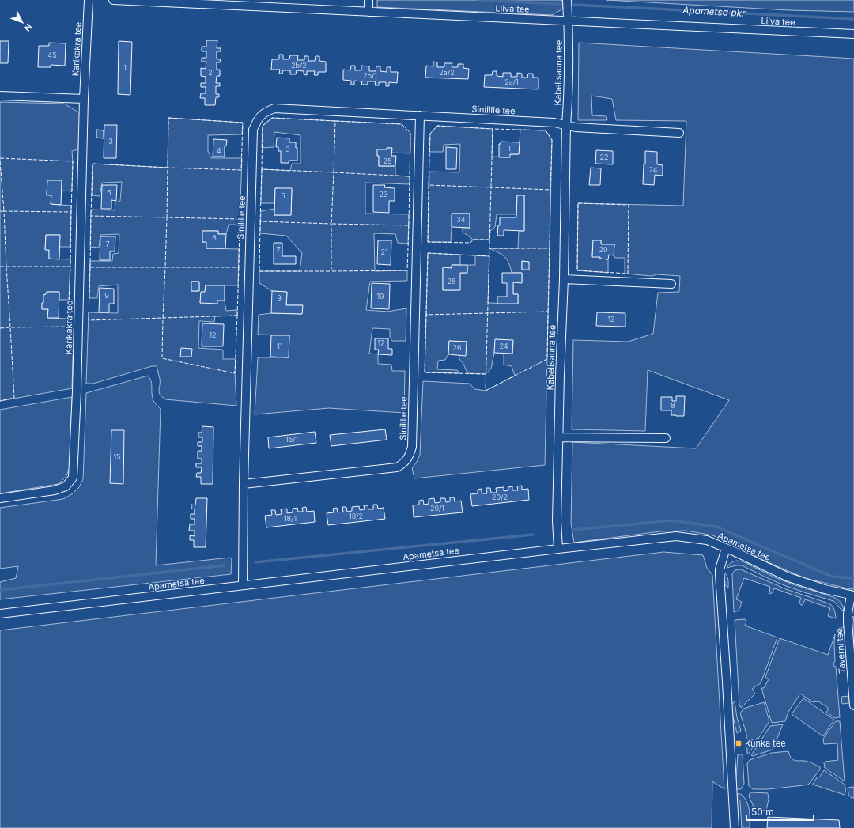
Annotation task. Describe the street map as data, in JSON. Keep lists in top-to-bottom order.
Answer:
{
  "streets": {
    "street": [
      "Liiva tee",
      "Karikakra tee",
      "Kabelisauna tee",
      "Sinilille tee",
      "Apametsa tee",
      "Taverni tee"
    ]
  },
  "crossings": [
    ["Liiva tee", "Kabelisauna tee"],
    ["Kabelisauna tee", "Sinilille tee"],
    ["Kabelisauna tee", "Apametsa tee"],
    ["Sinilille tee", "Apametsa tee"],
    ["Apametsa tee", "Taverni tee"]
  ],
  "water": ["Apametsa pkr"],
  "places": {
    "transit": ["Künka tee"]
  },
  "house_numbers": [
    "45",
    "2b/2",
    "1",
    "2",
    "2a/2",
    "2b/1",
    "2a/1",
    "3",
    "1",
    "3",
    "4",
    "22",
    "25",
    "24",
    "5",
    "23",
    "5",
    "34",
    "8",
    "7",
    "7",
    "20",
    "21",
    "28",
    "9",
    "19",
    "9",
    "12",
    "12",
    "17",
    "11",
    "24",
    "26",
    "8",
    "15/1",
    "15",
    "20/2",
    "20/1",
    "18/2",
    "18/1"
  ],
  "scale_bar": "50 m",
  "north": "bottom right"
}
